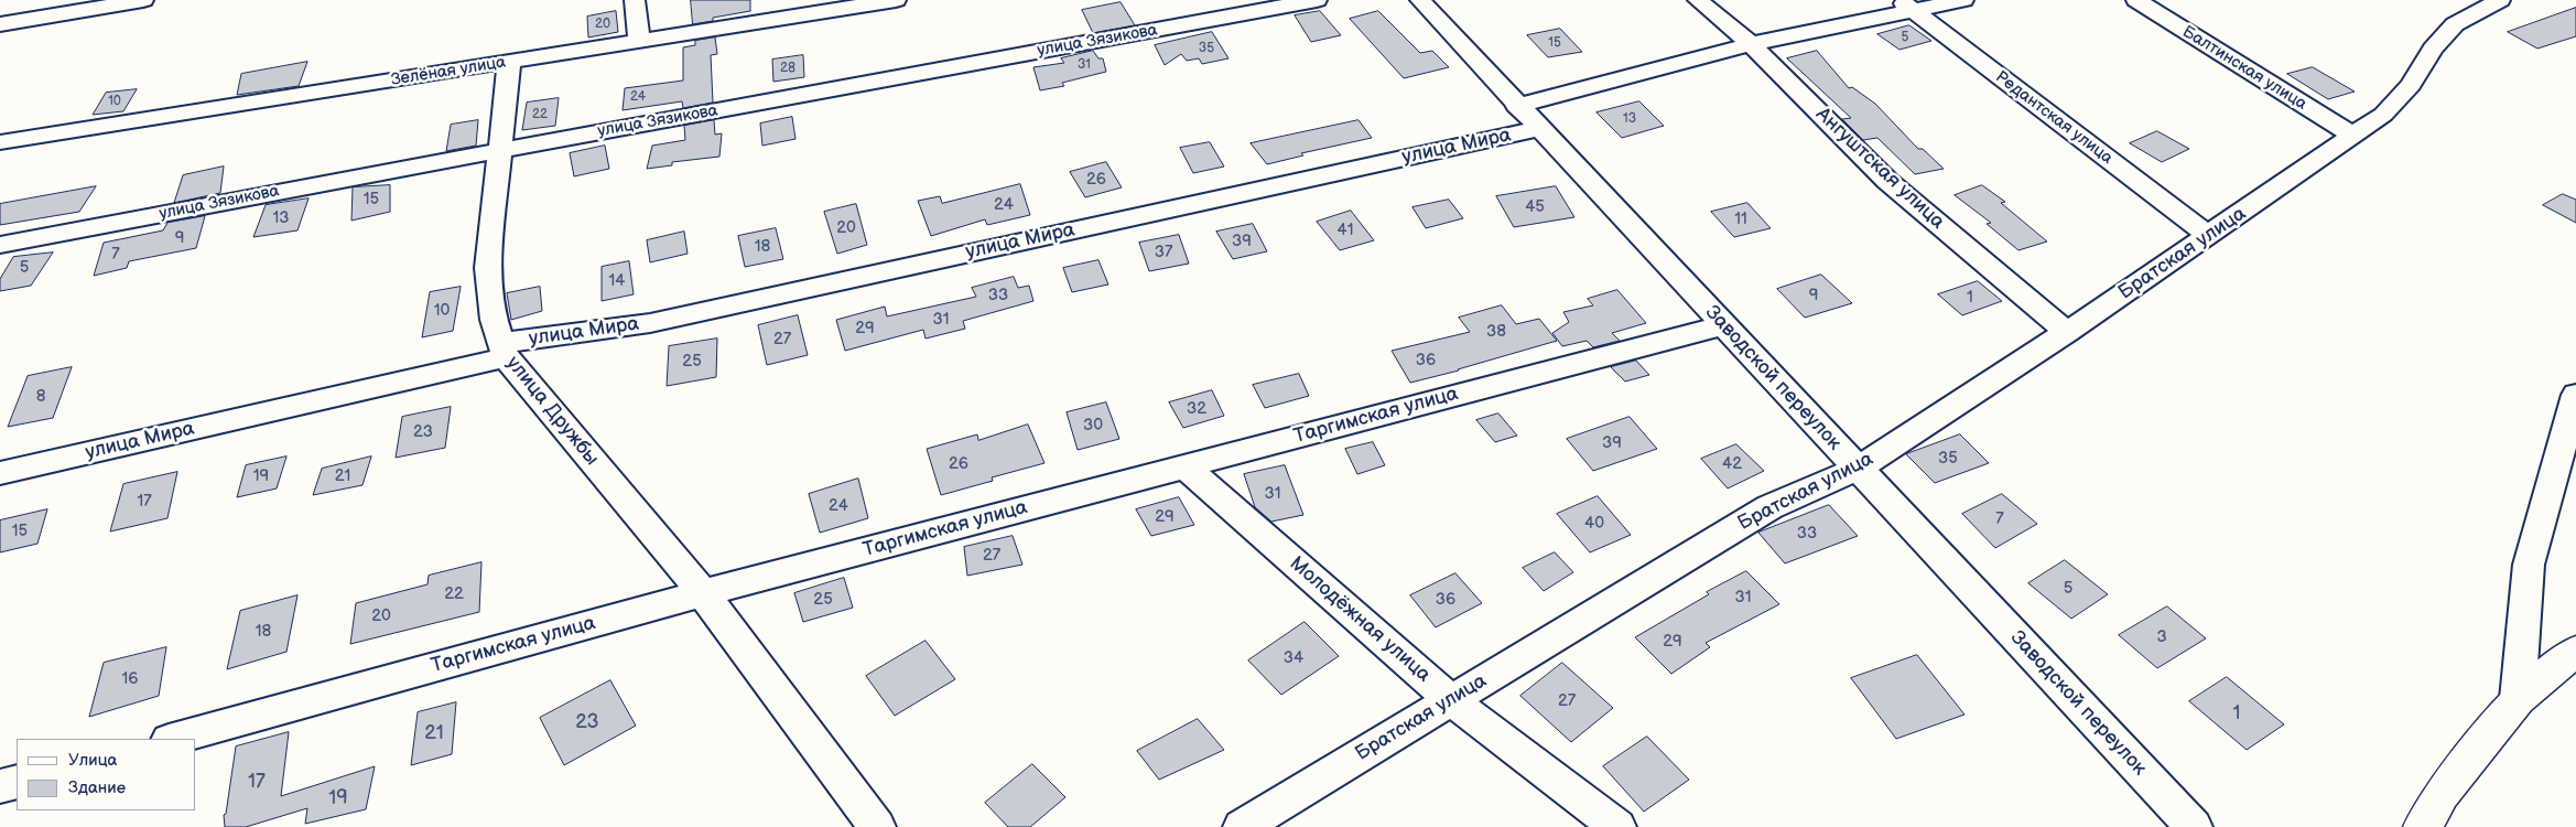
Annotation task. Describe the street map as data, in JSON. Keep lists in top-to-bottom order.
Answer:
{
  "streets": {
    "street": [
      "улица Зязикова",
      "Балтинская улица",
      "Зелёная улица",
      "Редантская улица",
      "улица Мира",
      "Ангуштская улица",
      "Братская улица",
      "Заводской переулок",
      "улица Дружбы",
      "Таргимская улица",
      "Молодёжная улица"
    ]
  },
  "crossings": [
    ["улица Зязикова", "улица Дружбы"],
    ["Балтинская улица", "Братская улица"],
    ["Зелёная улица", "улица Дружбы"],
    ["Редантская улица", "улица Мира"],
    ["Редантская улица", "Братская улица"],
    ["улица Мира", "Ангуштская улица"],
    ["улица Мира", "Заводской переулок"],
    ["улица Мира", "улица Дружбы"],
    ["Ангуштская улица", "Братская улица"],
    ["Братская улица", "Заводской переулок"],
    ["Братская улица", "Молодёжная улица"],
    ["Заводской переулок", "Таргимская улица"],
    ["улица Дружбы", "Таргимская улица"],
    ["Таргимская улица", "Молодёжная улица"]
  ],
  "house_numbers": [
    "20",
    "5",
    "15",
    "35",
    "31",
    "28",
    "24",
    "10",
    "22",
    "13",
    "26",
    "15",
    "24",
    "45",
    "13",
    "11",
    "20",
    "41",
    "9",
    "39",
    "18",
    "37",
    "7",
    "5",
    "14",
    "33",
    "9",
    "1",
    "10",
    "31",
    "29",
    "38",
    "27",
    "36",
    "25",
    "8",
    "32",
    "30",
    "23",
    "39",
    "35",
    "26",
    "42",
    "19",
    "21",
    "31",
    "17",
    "24",
    "29",
    "7",
    "40",
    "15",
    "33",
    "27",
    "5",
    "22",
    "31",
    "25",
    "36",
    "20",
    "18",
    "3",
    "29",
    "34",
    "16",
    "27",
    "1",
    "23",
    "21",
    "17",
    "19"
  ],
  "legend": ["Улица", "Здание"]
}
